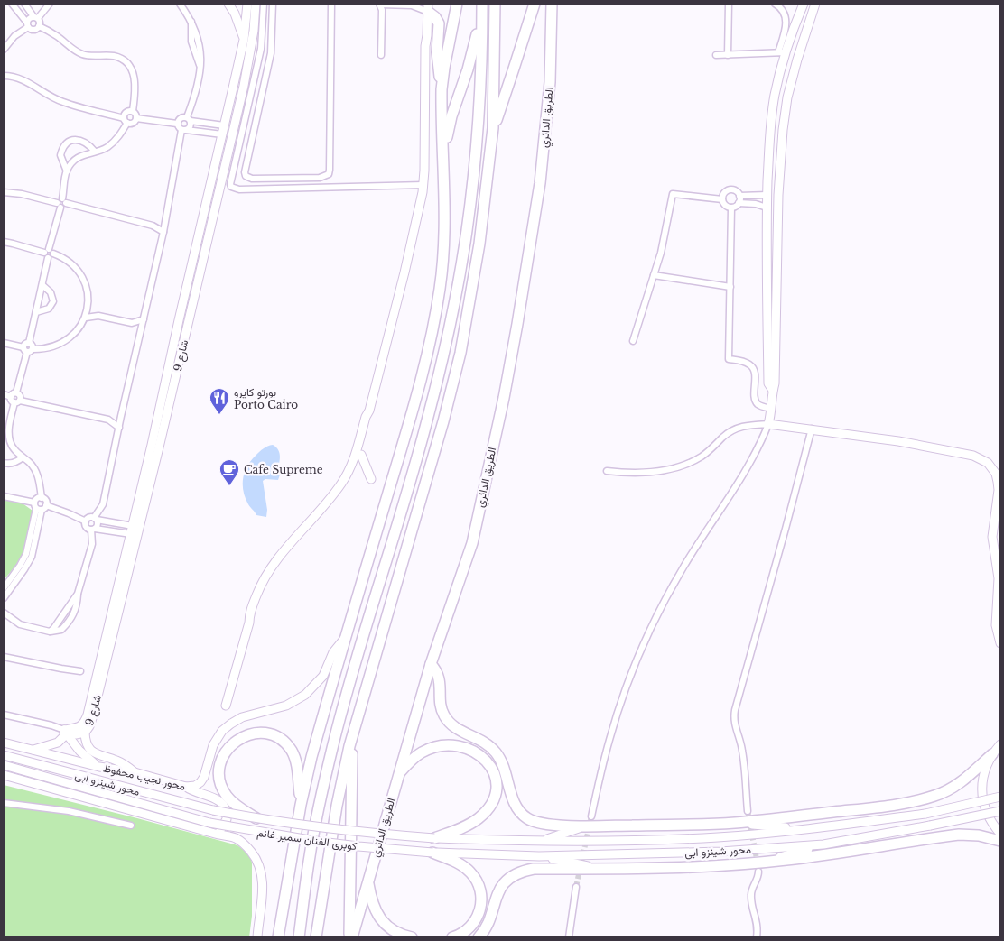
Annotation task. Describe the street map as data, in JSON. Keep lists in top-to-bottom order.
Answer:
{
  "streets": {
    "highway": ["الطريق الدائري"],
    "street": [
      "شارع 9",
      "محور نجيب محفوظ",
      "محور شينزو ابى",
      "كوبرى الفنان سمير غانم"
    ]
  },
  "crossings": [
    ["محور شينزو ابى", "كوبرى الفنان سمير غانم"]
  ],
  "places": {
    "restaurant": ["بورتو كايرو Porto Cairo"],
    "cafe": ["Cafe Supreme"]
  }
}
